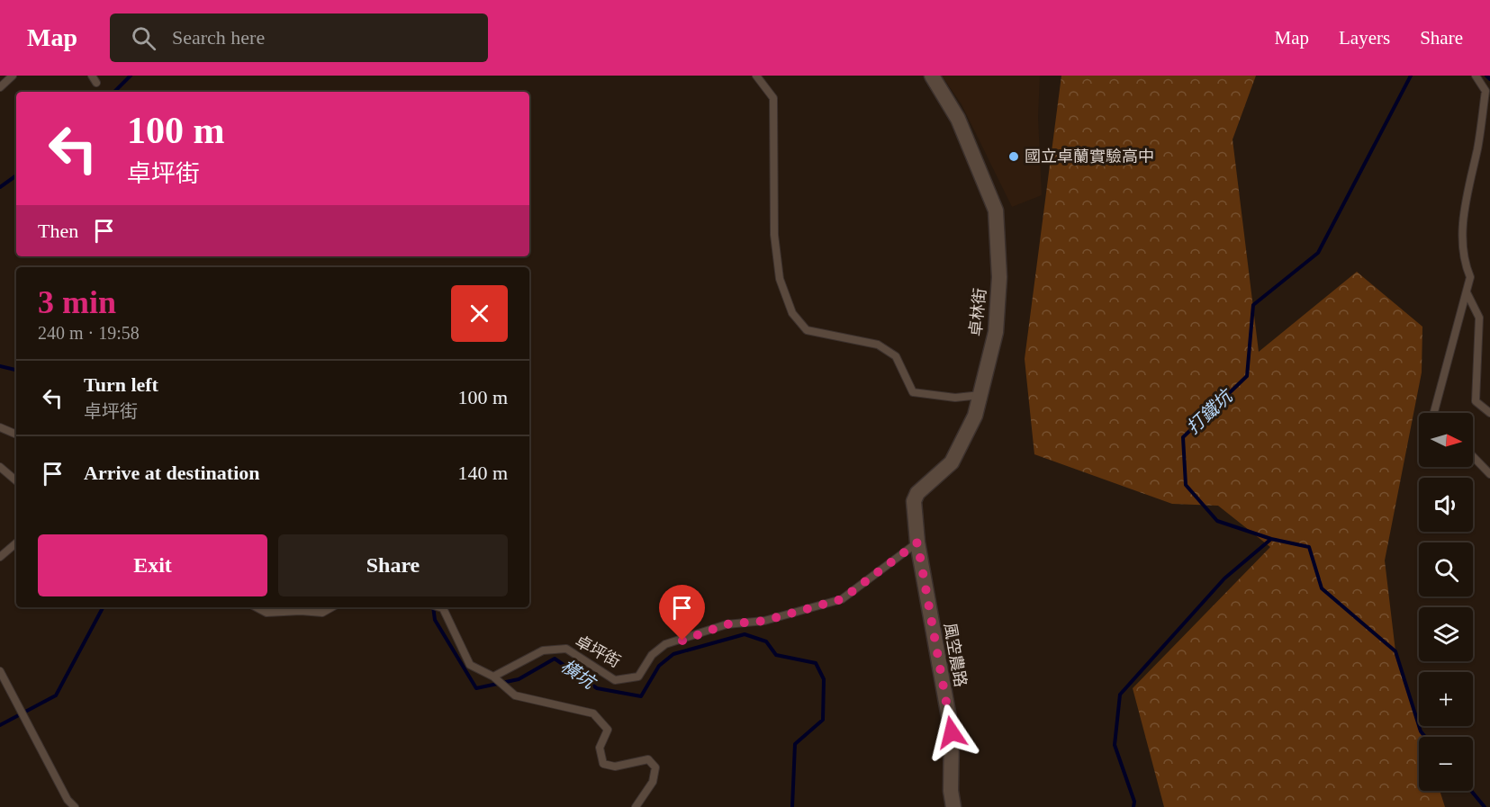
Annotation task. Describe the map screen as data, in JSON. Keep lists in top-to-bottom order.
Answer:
{
  "streets": {
    "street": ["卓林街", "風空農路"],
    "lane": ["卓坪街"]
  },
  "crossings": [
    ["卓林街", "卓坪街"],
    ["卓林街", "風空農路"],
    ["卓坪街", "風空農路"]
  ],
  "water": ["打鐵坑", "橫坑"],
  "places": ["國立卓蘭實驗高中"],
  "north": "right",
  "page": {
    "header": "Map",
    "search": "Search here",
    "nav": ["Map", "Layers", "Share"],
    "turn": ["100 m", "卓坪街"],
    "then": "Then",
    "heading": ["3 min", "240 m · 19:58"],
    "list": [
      {
        "name": "Turn left",
        "note": "卓坪街",
        "value": "100 m"
      },
      {
        "name": "Arrive at destination",
        "value": "140 m"
      }
    ],
    "map_buttons": ["+", "−"],
    "buttons": ["Exit", "Share"]
  }
}
